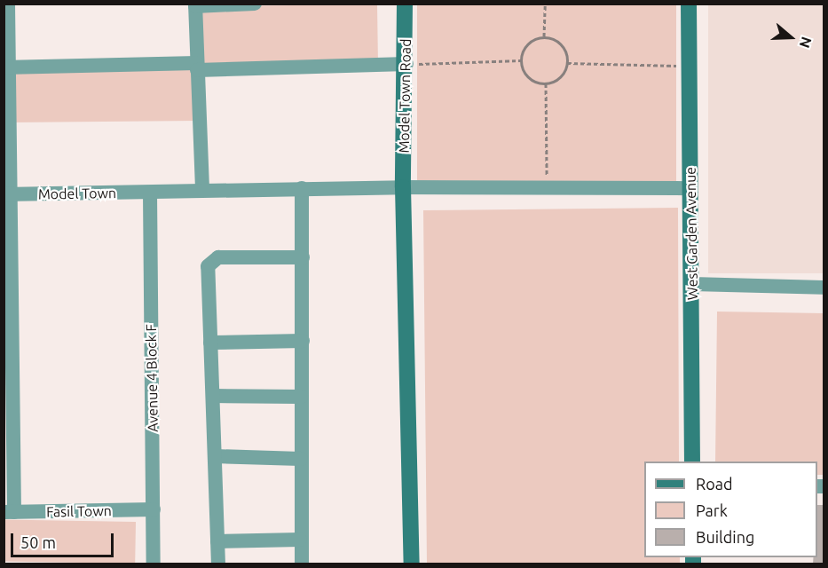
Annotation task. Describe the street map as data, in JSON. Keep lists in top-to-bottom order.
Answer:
{
  "streets": {
    "street": [
      "Model Town Road",
      "Model Town",
      "West Garden Avenue",
      "Avenue 4 Block F",
      "Fasil Town"
    ]
  },
  "crossings": [
    ["Model Town Road", "Model Town"],
    ["Model Town", "West Garden Avenue"],
    ["Model Town", "Avenue 4 Block F"],
    ["Avenue 4 Block F", "Fasil Town"]
  ],
  "legend": ["Road", "Park", "Building"],
  "scale_bar": "50 m",
  "north": "right"
}
